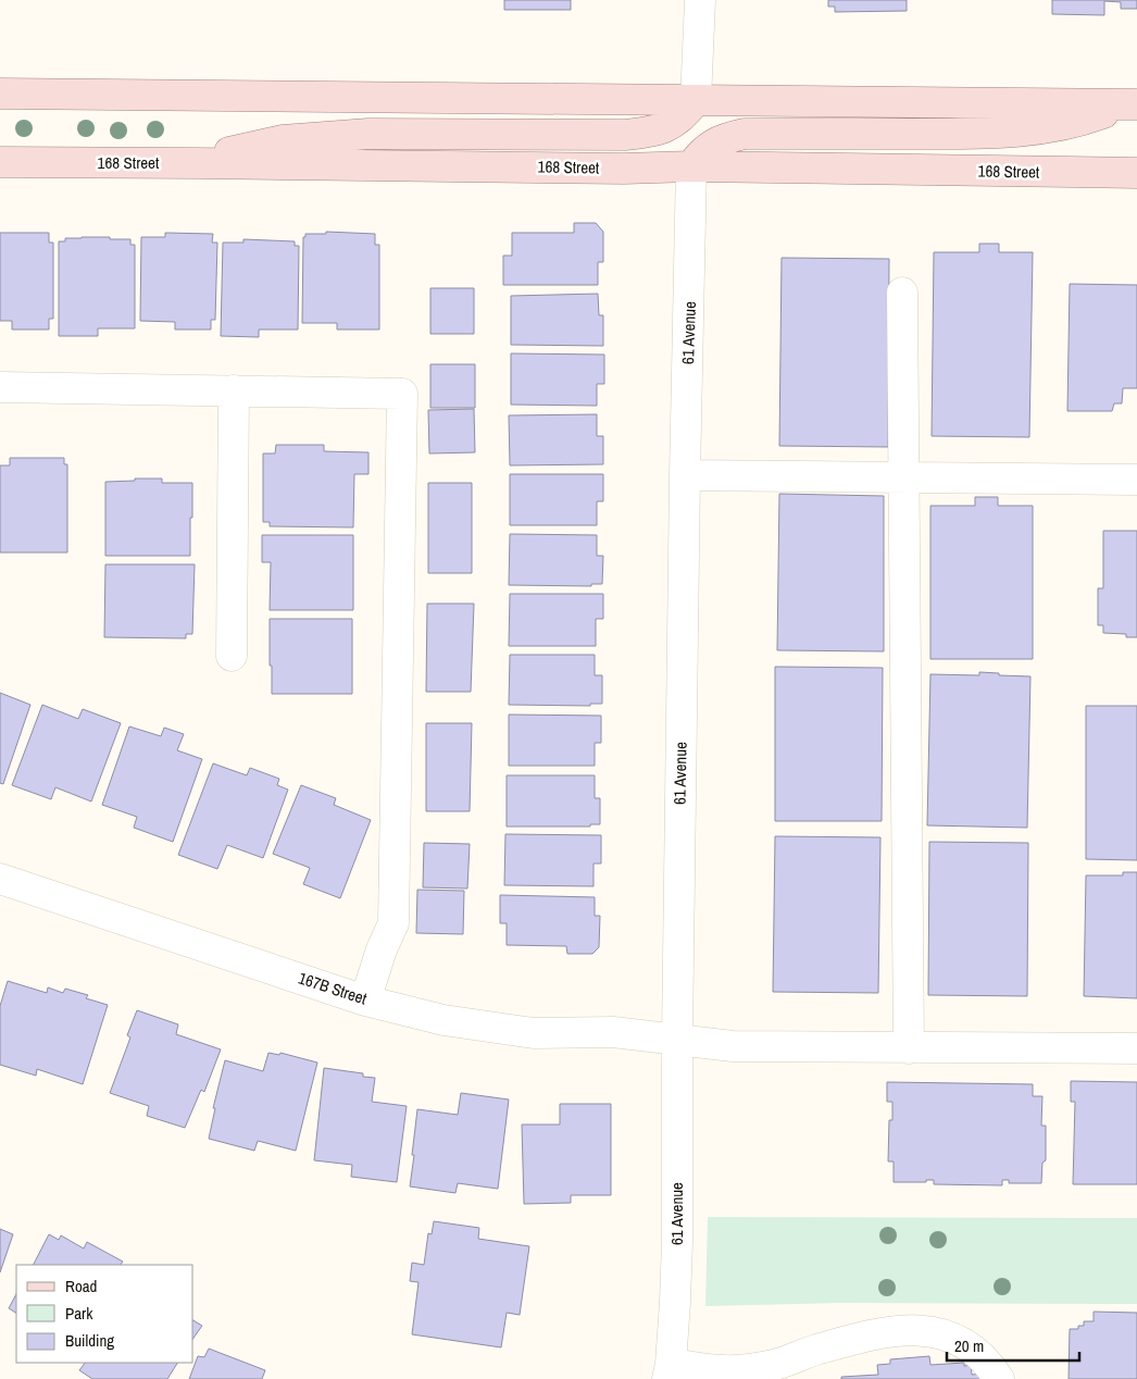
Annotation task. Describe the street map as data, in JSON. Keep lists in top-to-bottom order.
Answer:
{
  "streets": {
    "main road": ["168 Street"],
    "street": ["61 Avenue", "167B Street"]
  },
  "crossings": [
    ["168 Street", "61 Avenue"],
    ["61 Avenue", "167B Street"]
  ],
  "legend": ["Road", "Park", "Building"],
  "scale_bar": "20 m"
}
